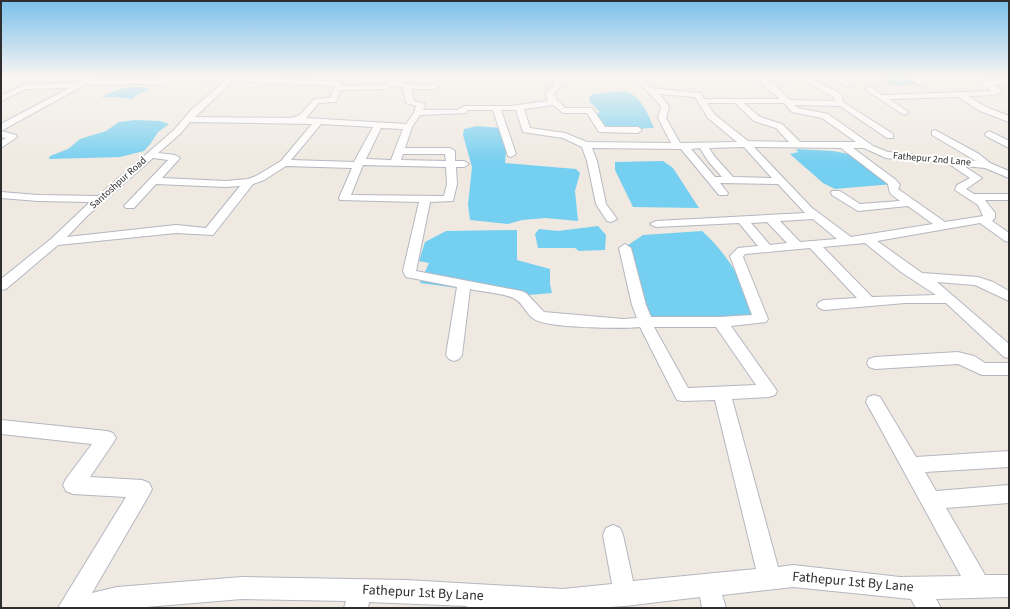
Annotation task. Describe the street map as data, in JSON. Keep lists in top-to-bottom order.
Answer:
{
  "streets": {
    "street": ["Fathepur 2nd Lane", "Santoshpur Road", "Fathepur 1st By Lane"]
  }
}
